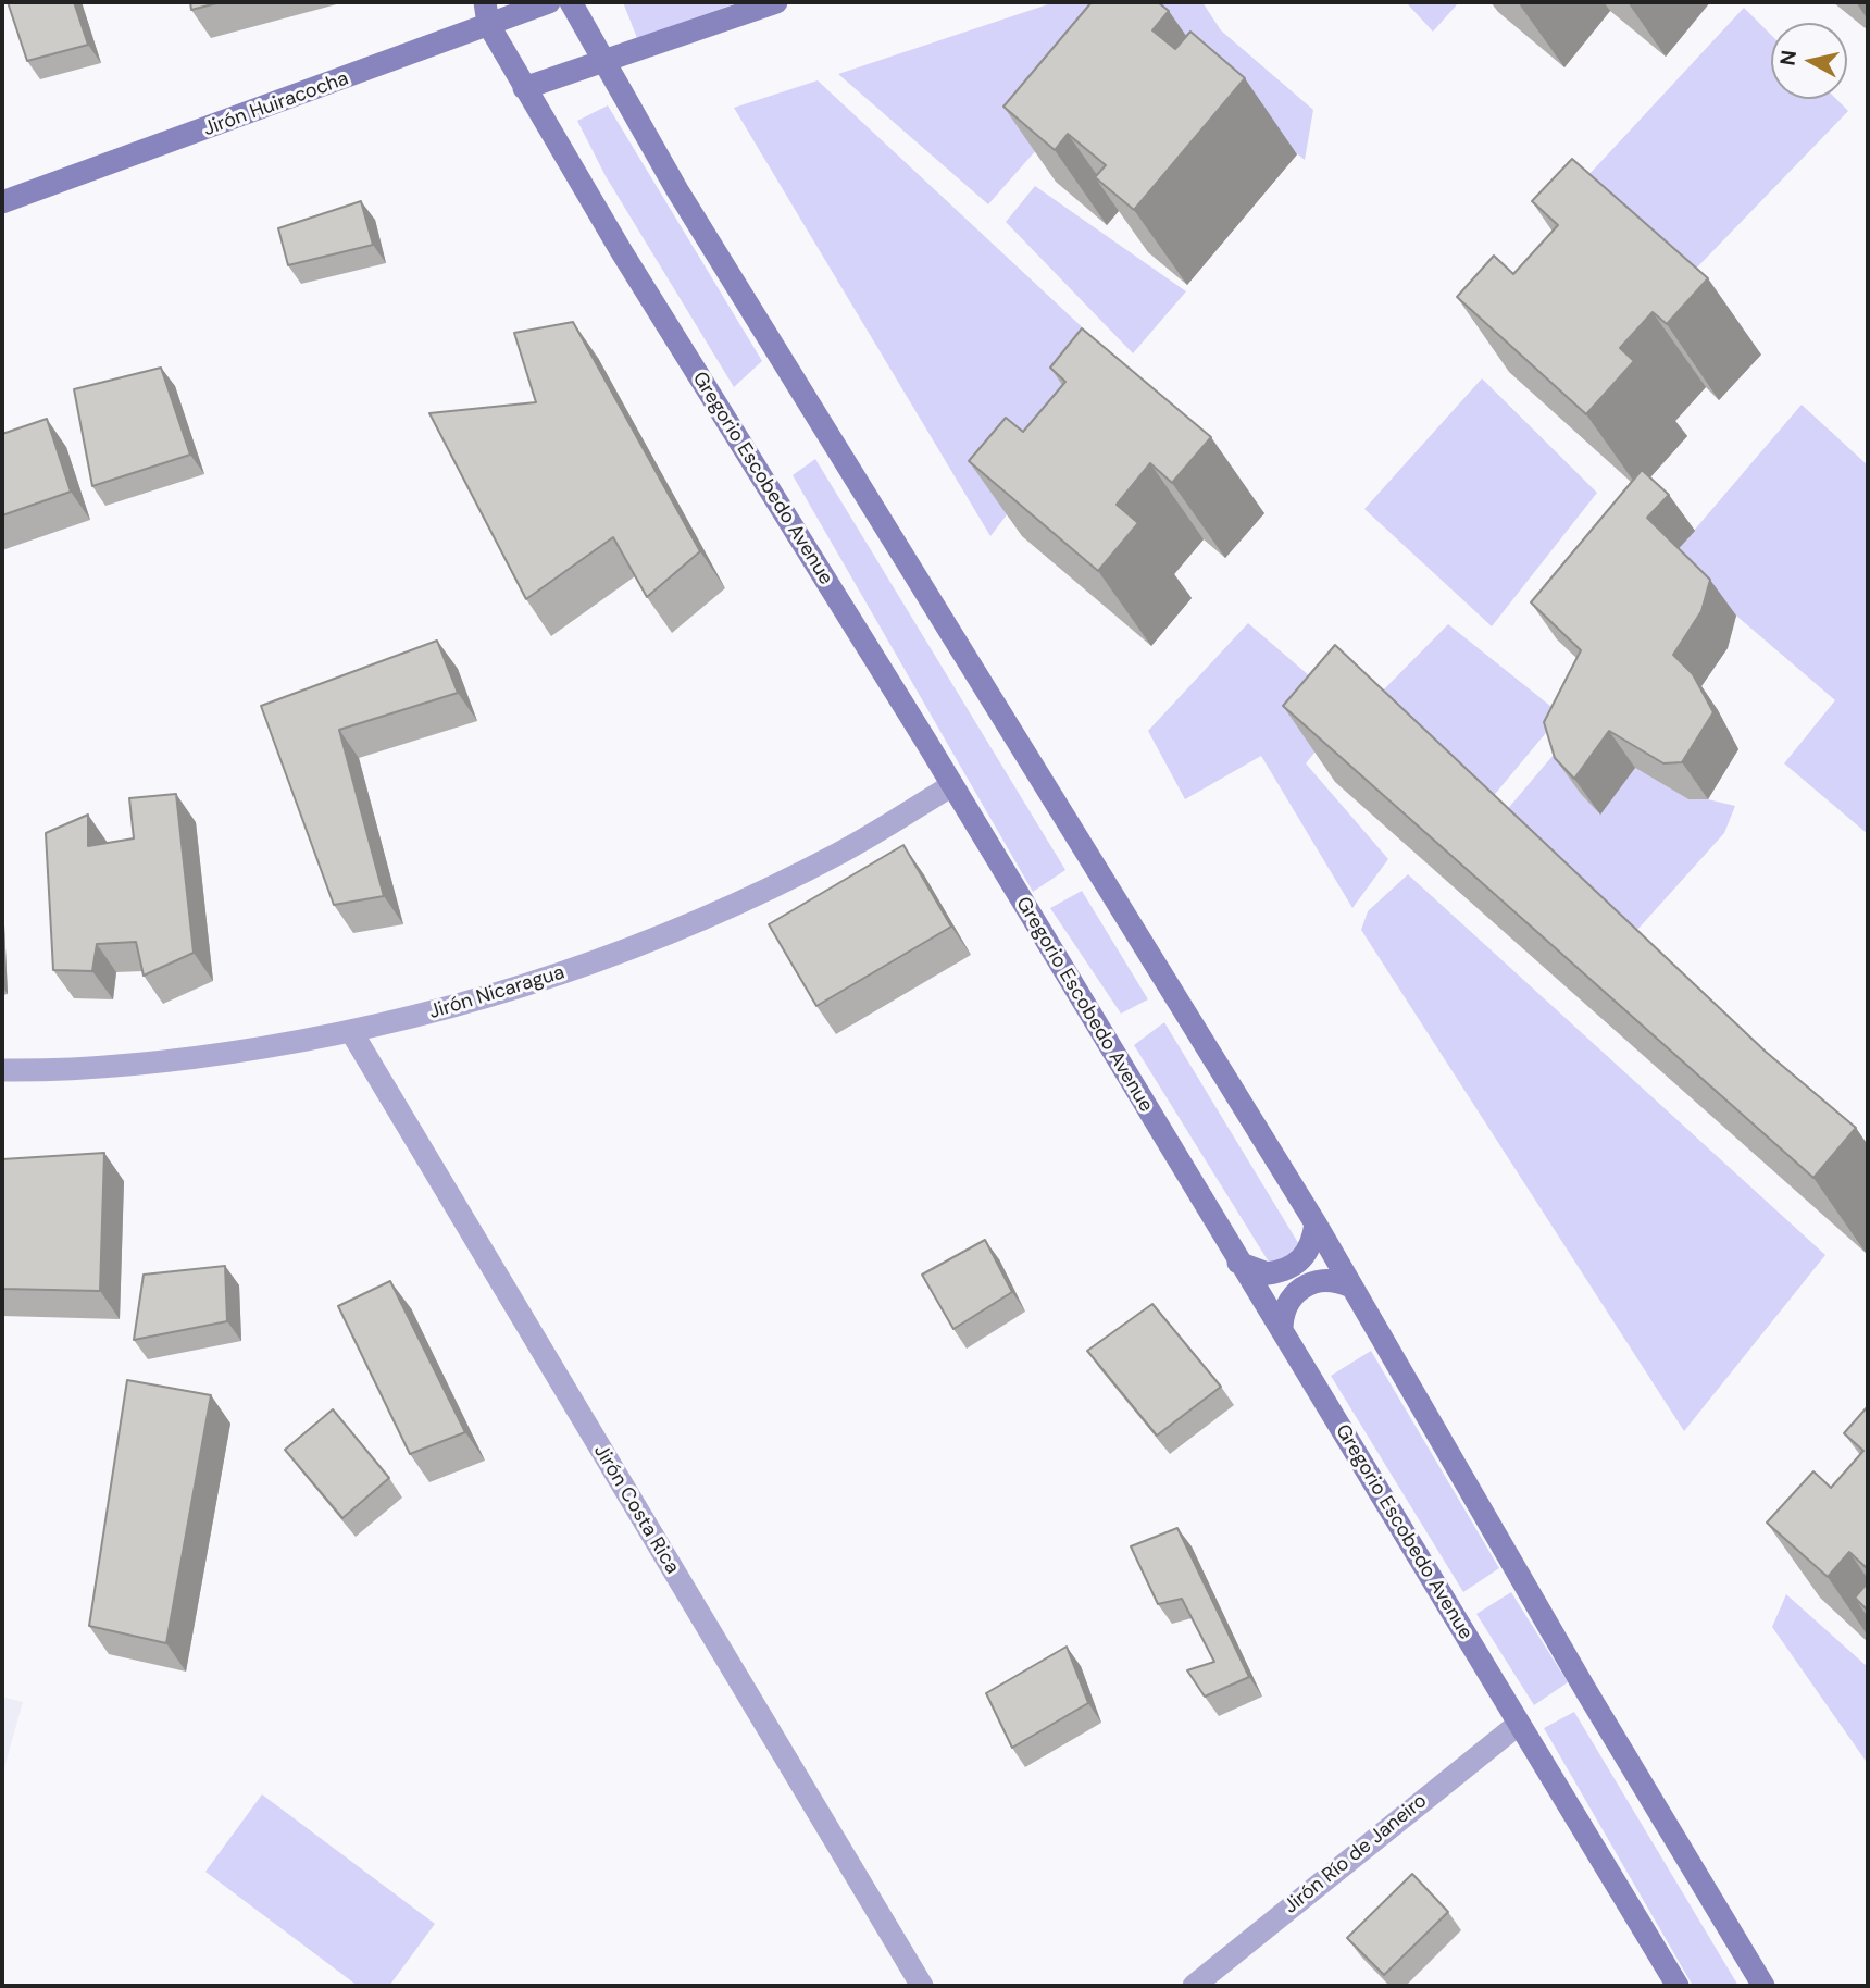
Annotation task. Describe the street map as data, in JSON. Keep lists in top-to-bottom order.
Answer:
{
  "streets": {
    "street": [
      "Jirón Huiracocha",
      "Gregorio Escobedo Avenue",
      "Jirón Nicaragua",
      "Jirón Costa Rica",
      "Jirón Río de Janeiro"
    ]
  },
  "crossings": [
    ["Jirón Huiracocha", "Gregorio Escobedo Avenue"],
    ["Gregorio Escobedo Avenue", "Jirón Nicaragua"],
    ["Gregorio Escobedo Avenue", "Jirón Río de Janeiro"],
    ["Jirón Nicaragua", "Jirón Costa Rica"]
  ],
  "north": "left"
}
